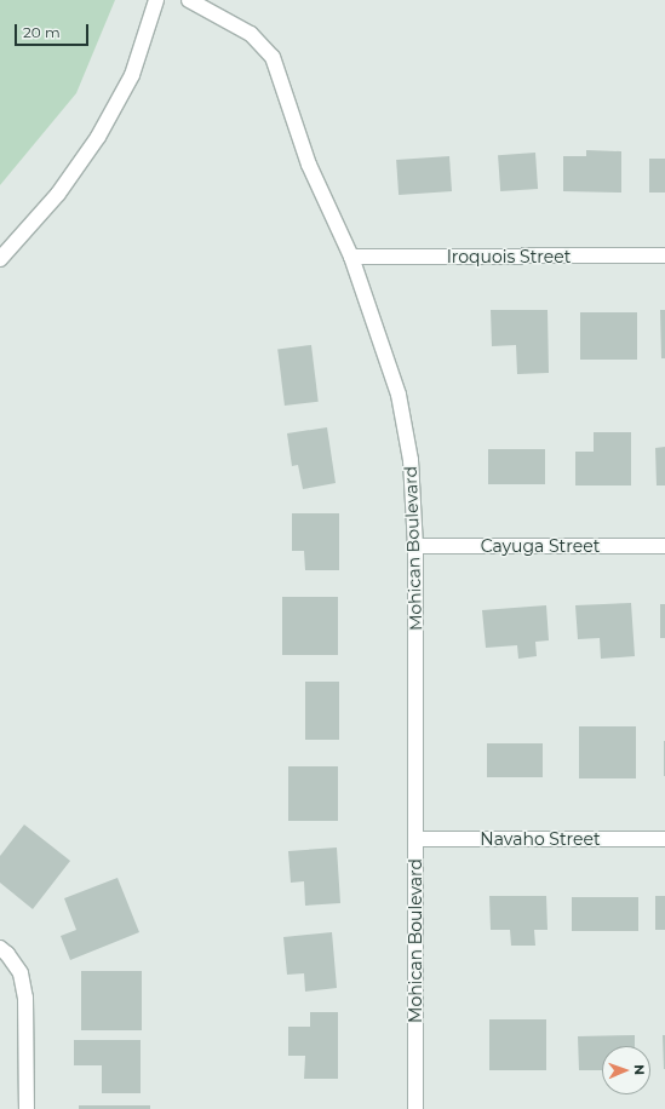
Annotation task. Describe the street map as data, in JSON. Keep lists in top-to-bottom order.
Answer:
{
  "streets": {
    "street": [
      "Iroquois Street",
      "Cayuga Street",
      "Mohican Boulevard",
      "Navaho Street"
    ]
  },
  "crossings": [
    ["Iroquois Street", "Mohican Boulevard"],
    ["Cayuga Street", "Mohican Boulevard"],
    ["Mohican Boulevard", "Navaho Street"]
  ],
  "scale_bar": "20 m",
  "north": "right"
}
